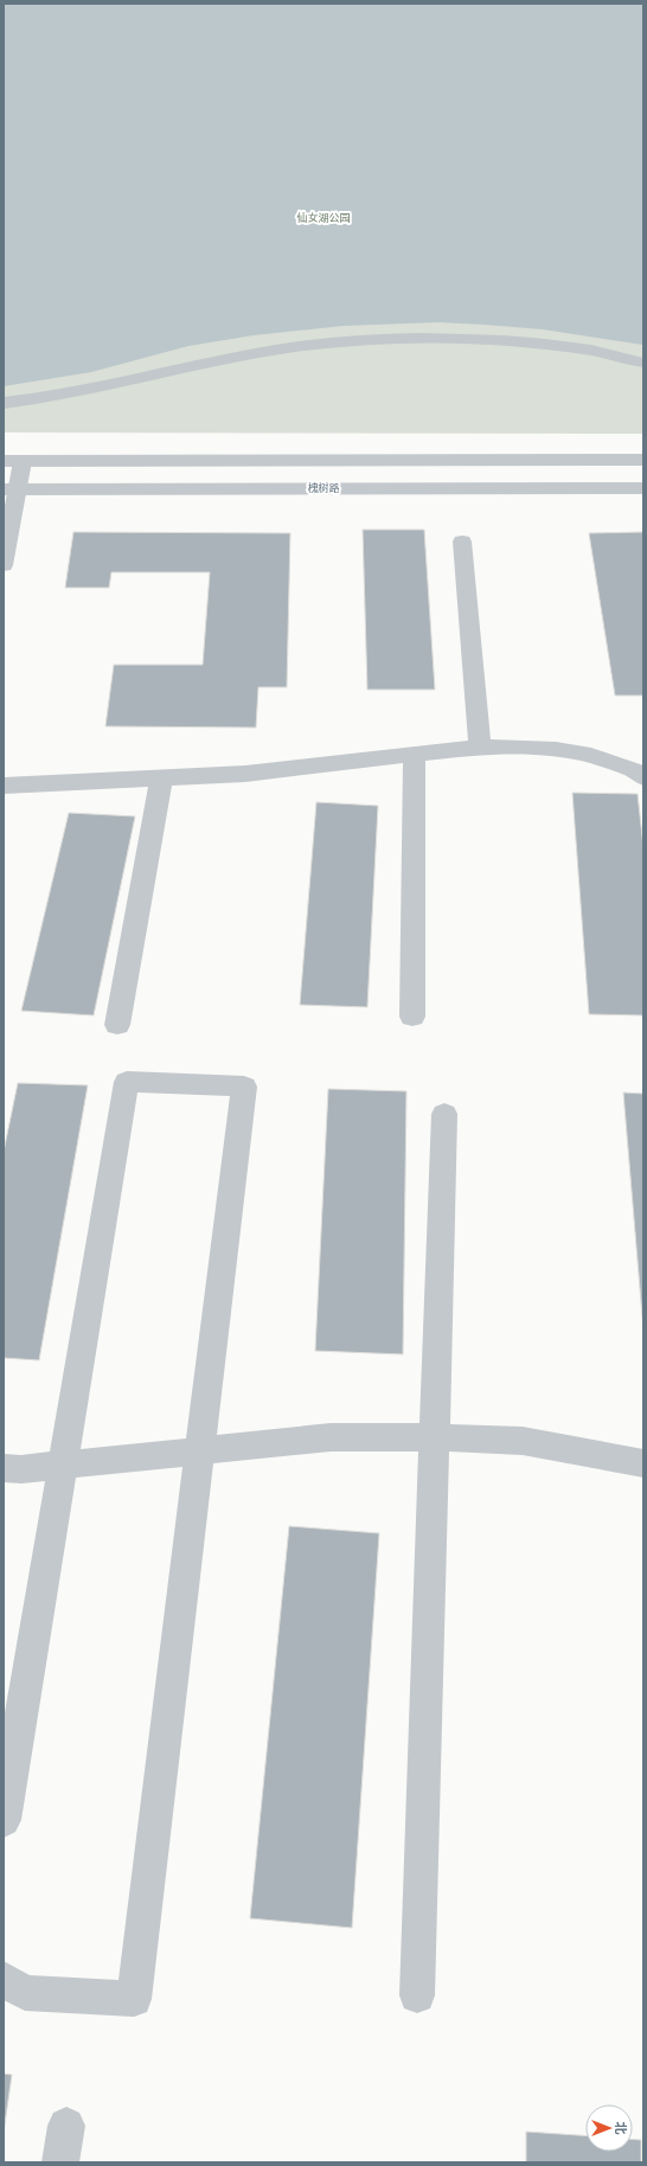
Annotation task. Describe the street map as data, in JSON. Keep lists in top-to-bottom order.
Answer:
{
  "streets": {
    "street": ["槐树路"]
  },
  "parks": ["仙女湖公园"],
  "north": "right"
}
